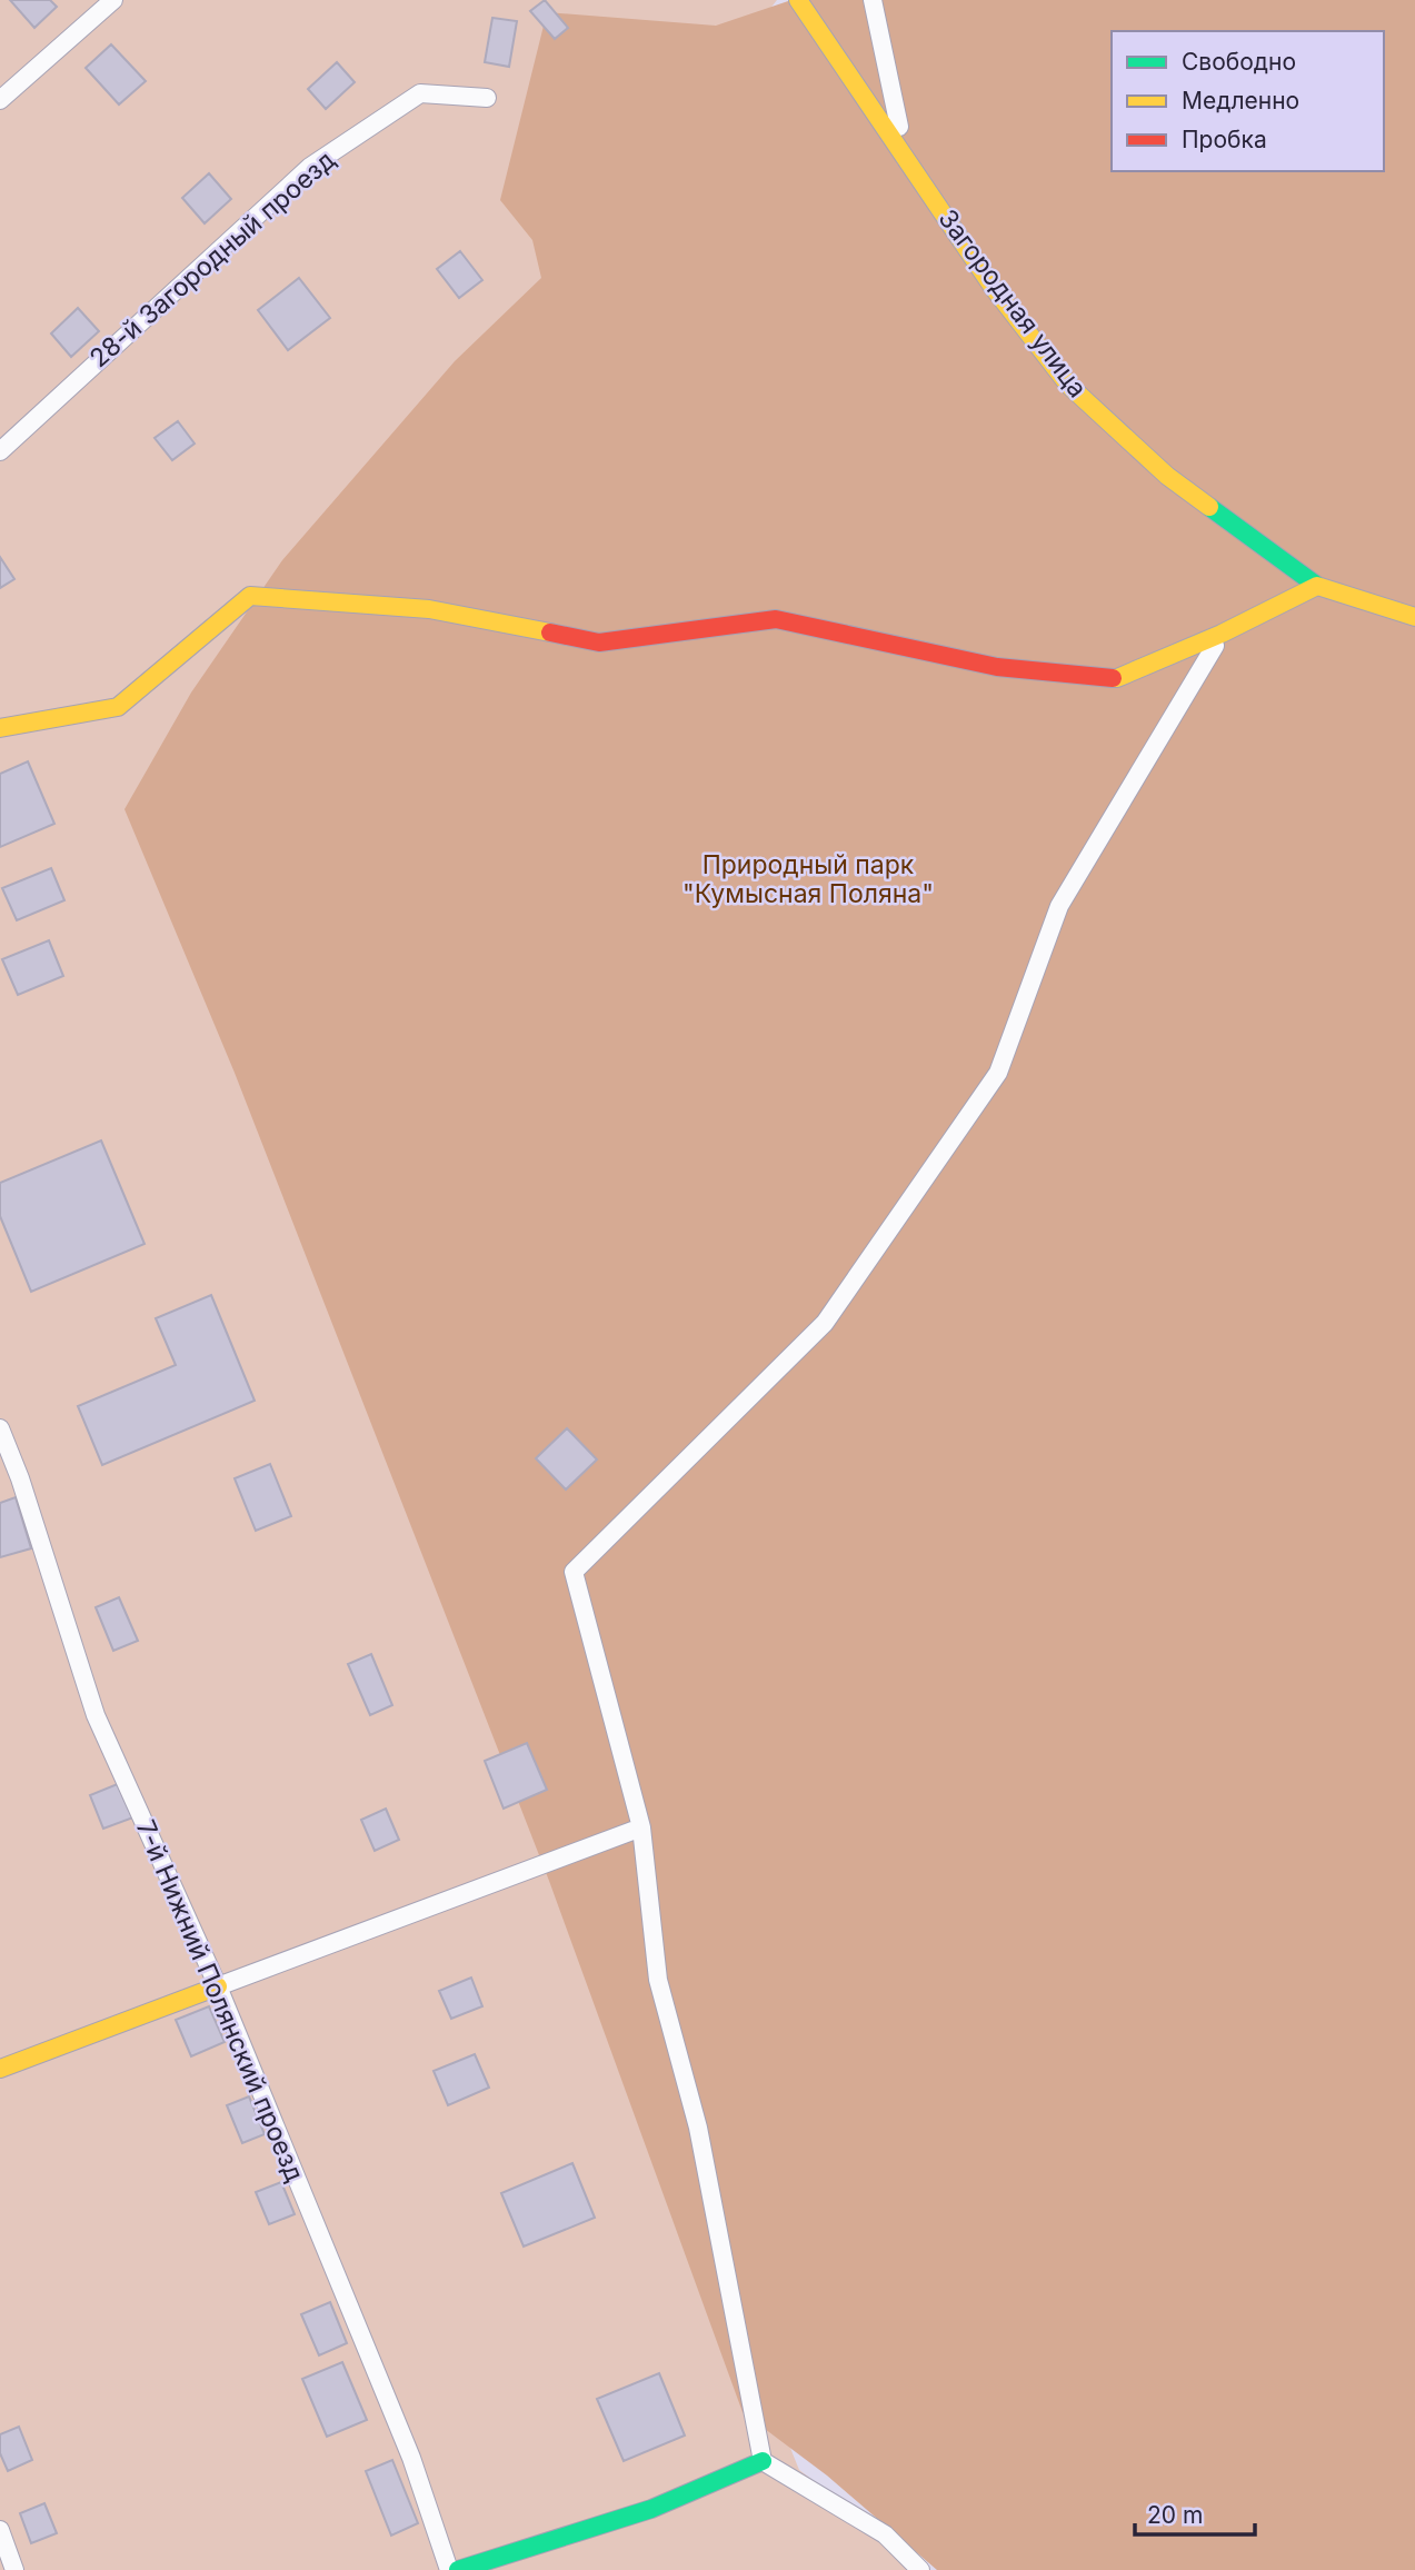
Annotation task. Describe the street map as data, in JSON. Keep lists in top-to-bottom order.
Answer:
{
  "streets": {
    "street": ["Загородная улица"],
    "lane": ["28-й Загородный проезд", "7-й Нижний Полянский проезд"]
  },
  "parks": ["Природный парк \"Кумысная Поляна\""],
  "legend": ["Свободно", "Медленно", "Пробка"],
  "scale_bar": "20 m"
}
